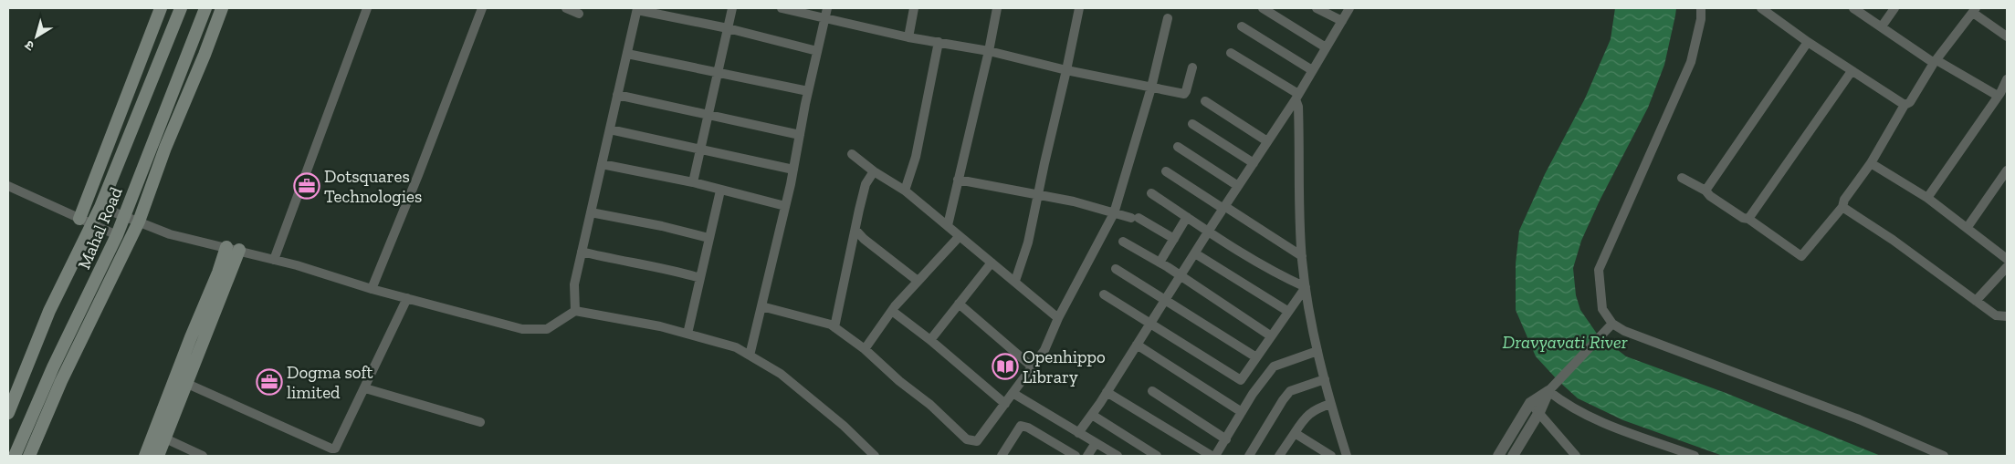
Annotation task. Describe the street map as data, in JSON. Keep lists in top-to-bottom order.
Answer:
{
  "streets": {
    "main road": ["Mahal Road"]
  },
  "water": ["Dravyavati River"],
  "places": {
    "office": ["Dotsquares Technologies", "Dogma soft limited"],
    "library": ["Openhippo Library"]
  },
  "north": "bottom left"
}
